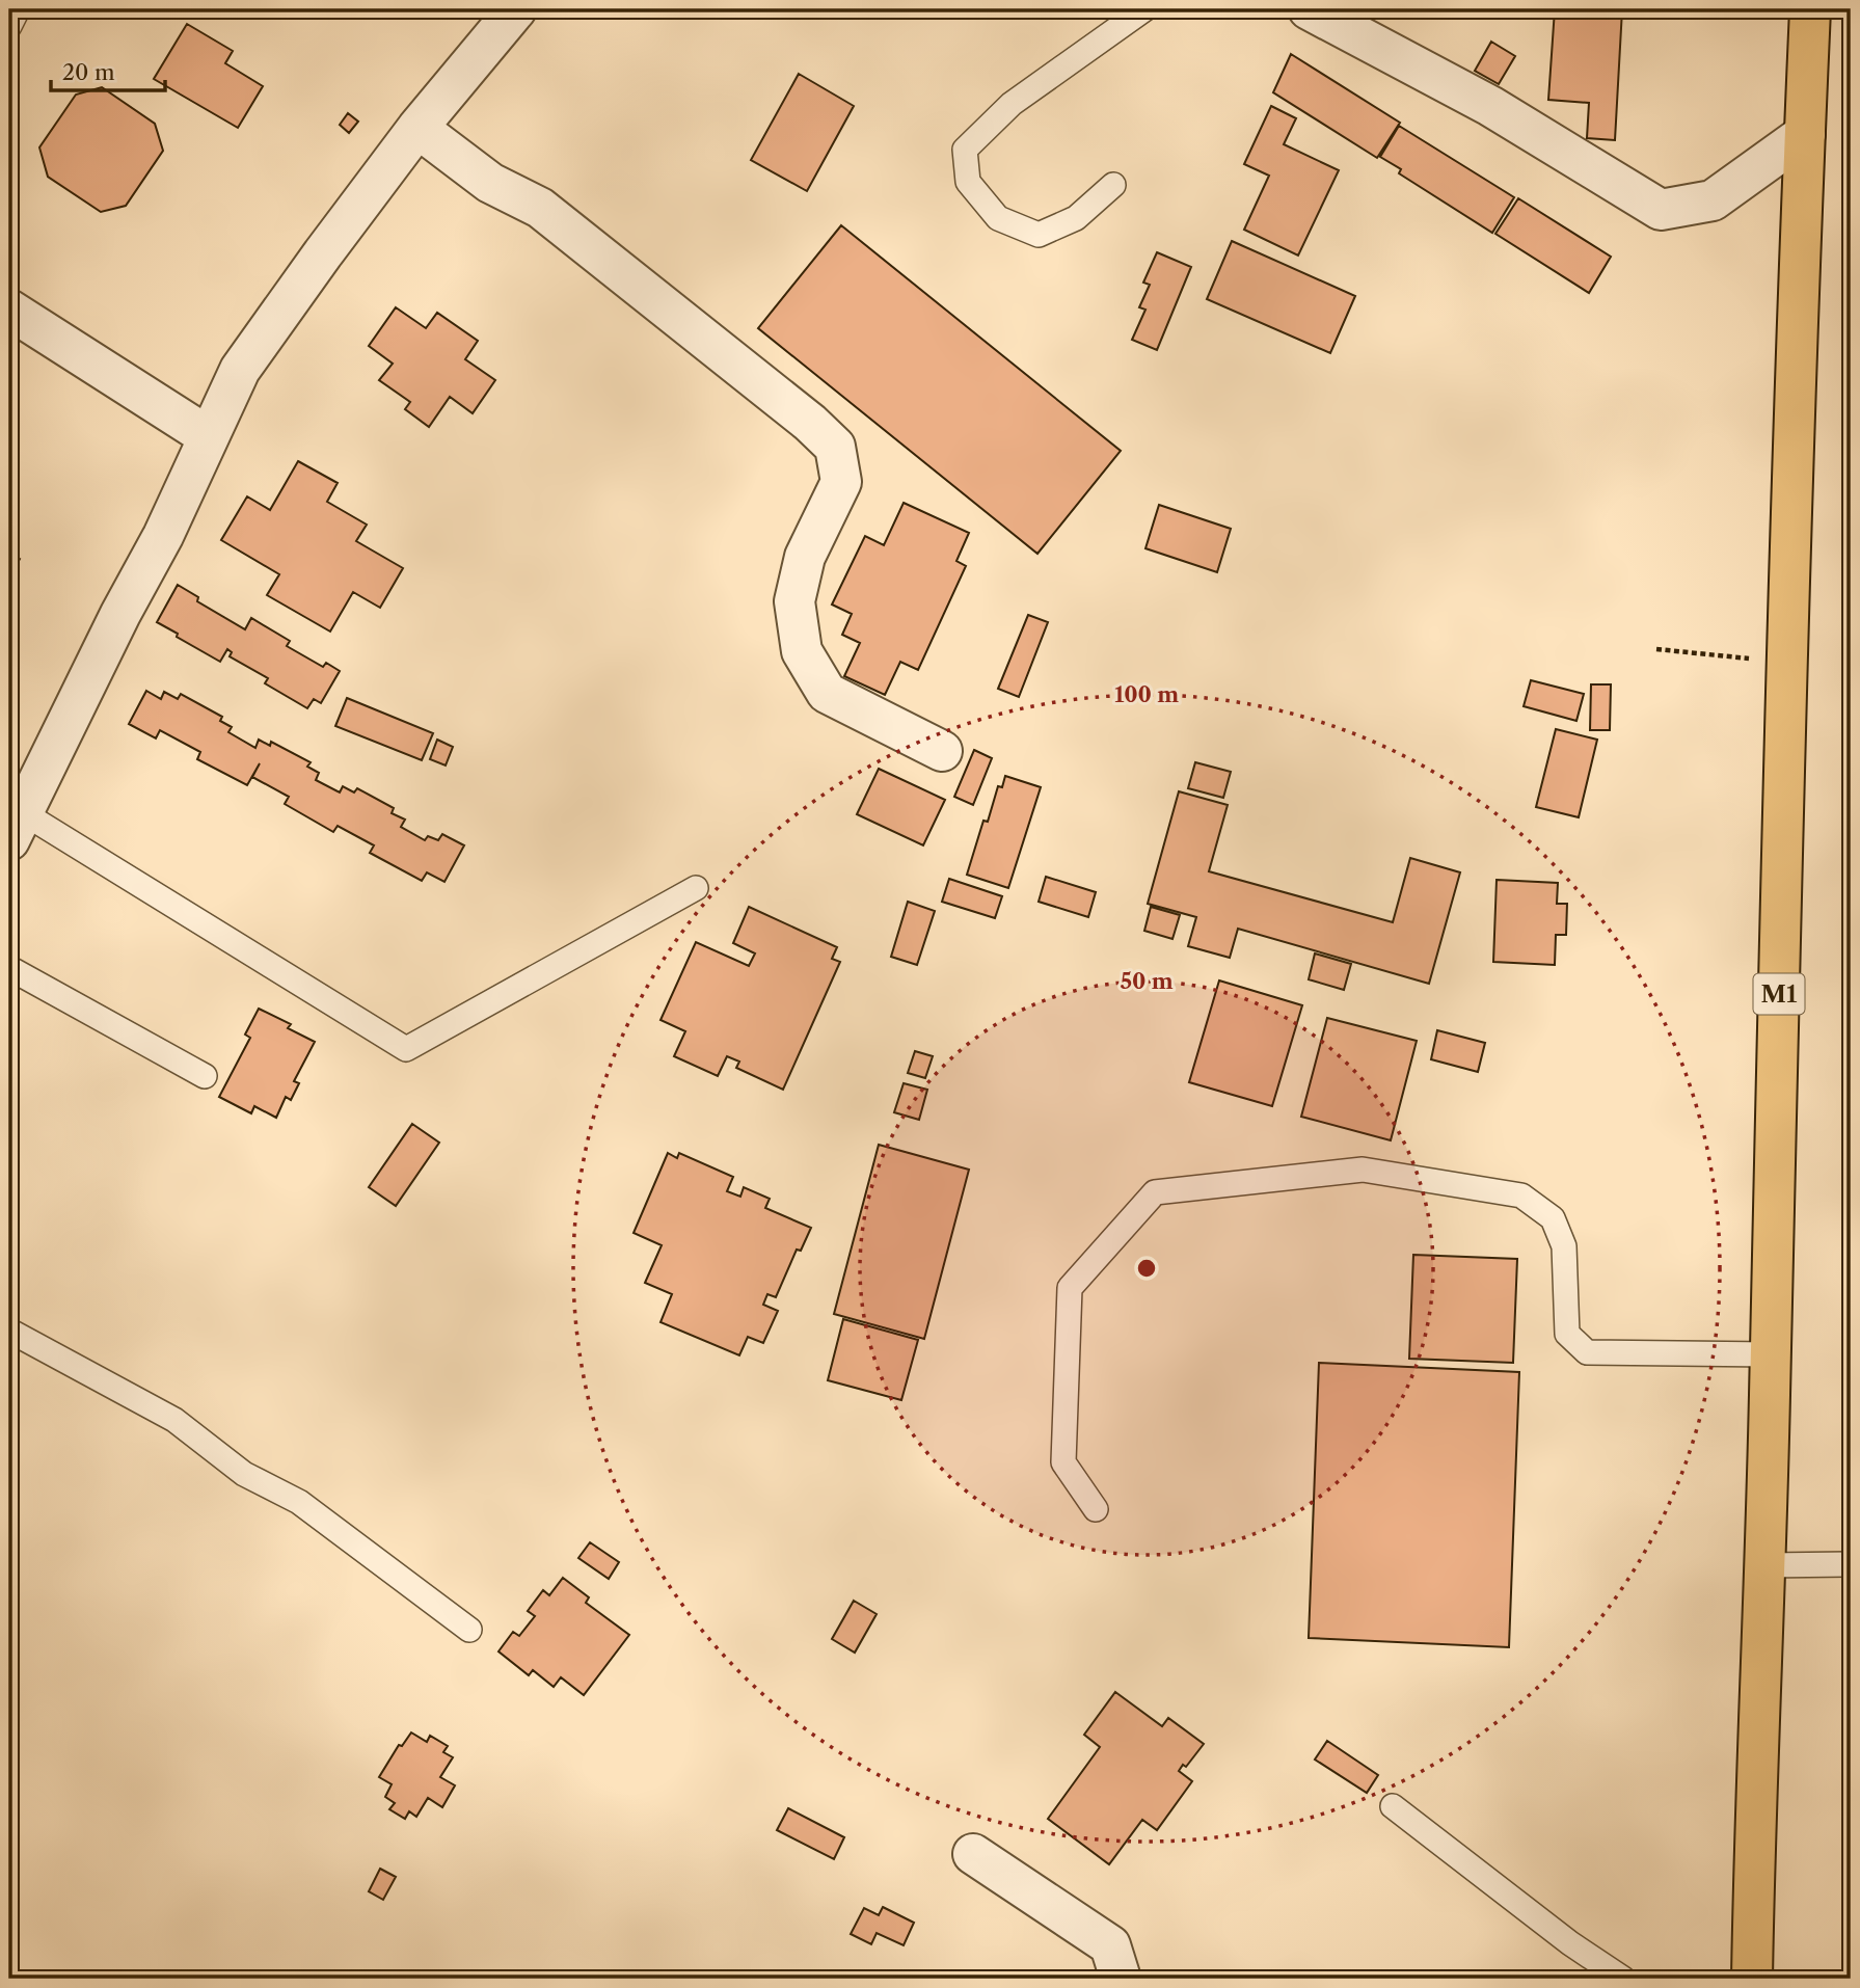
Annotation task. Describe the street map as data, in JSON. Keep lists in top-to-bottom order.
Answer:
{
  "streets": {
    "highway": ["M1"]
  },
  "scale_bar": "20 m",
  "rings": ["100 m", "50 m"]
}
